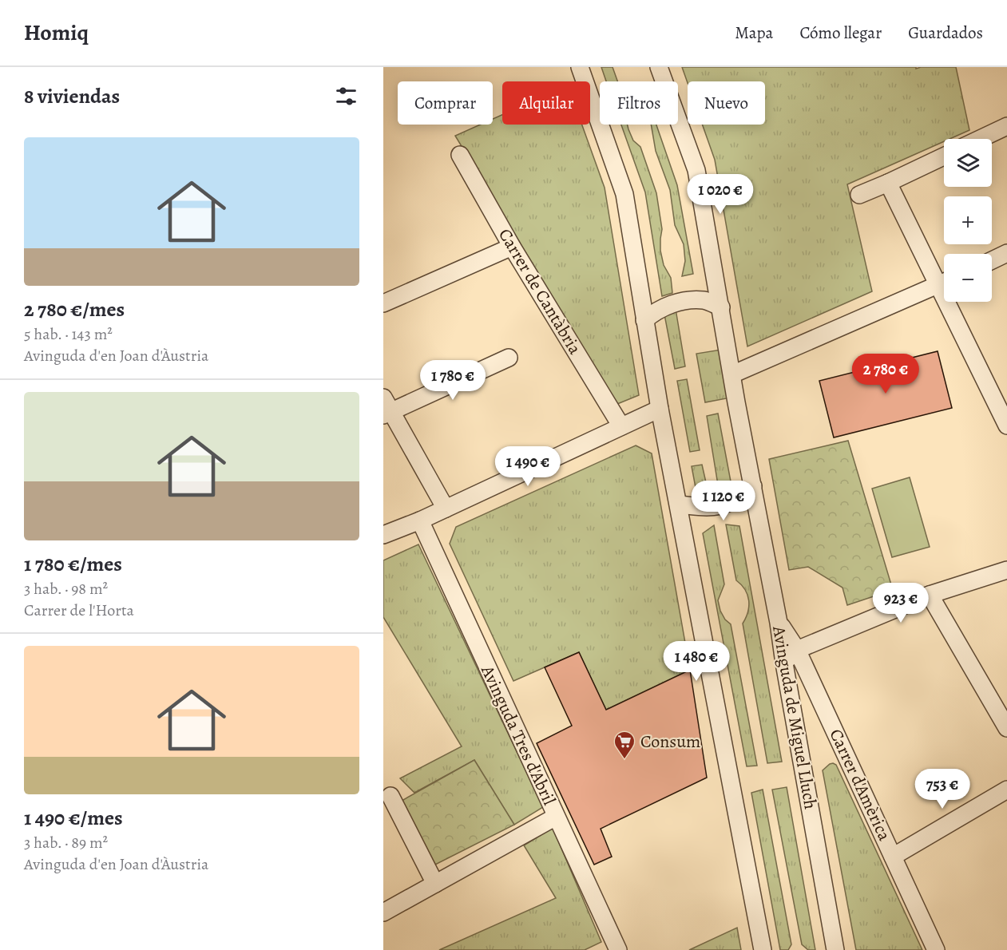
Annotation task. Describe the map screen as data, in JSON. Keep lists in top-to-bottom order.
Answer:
{
  "streets": {
    "street": [
      "Carrer de Cantàbria",
      "Avinguda de Miguel Lluch",
      "Avinguda Tres d'Abril",
      "Carrer d'Amèrica"
    ]
  },
  "crossings": [
    ["Avinguda de Miguel Lluch", "Carrer d'Amèrica"]
  ],
  "places": {
    "supermarket": ["Consum"]
  },
  "page": {
    "header": "Homiq",
    "nav": ["Mapa", "Cómo llegar", "Guardados"],
    "heading": "8 viviendas",
    "chip": [
      "Comprar",
      "Alquilar",
      "Filtros",
      "Nuevo"
    ],
    "list": [
      {
        "name": "2 780 €/mes",
        "note": "5 hab. · 143 m² · Avinguda d'en Joan d'Àustria"
      },
      {
        "name": "1 780 €/mes",
        "note": "3 hab. · 98 m² · Carrer de l'Horta"
      },
      {
        "name": "1 490 €/mes",
        "note": "3 hab. · 89 m² · Avinguda d'en Joan d'Àustria"
      }
    ],
    "map_buttons": ["+", "−"],
    "price": [
      "1 020 €",
      "2 780 €",
      "1 780 €",
      "1 490 €",
      "1 120 €",
      "923 €",
      "1 480 €",
      "753 €"
    ]
  }
}
